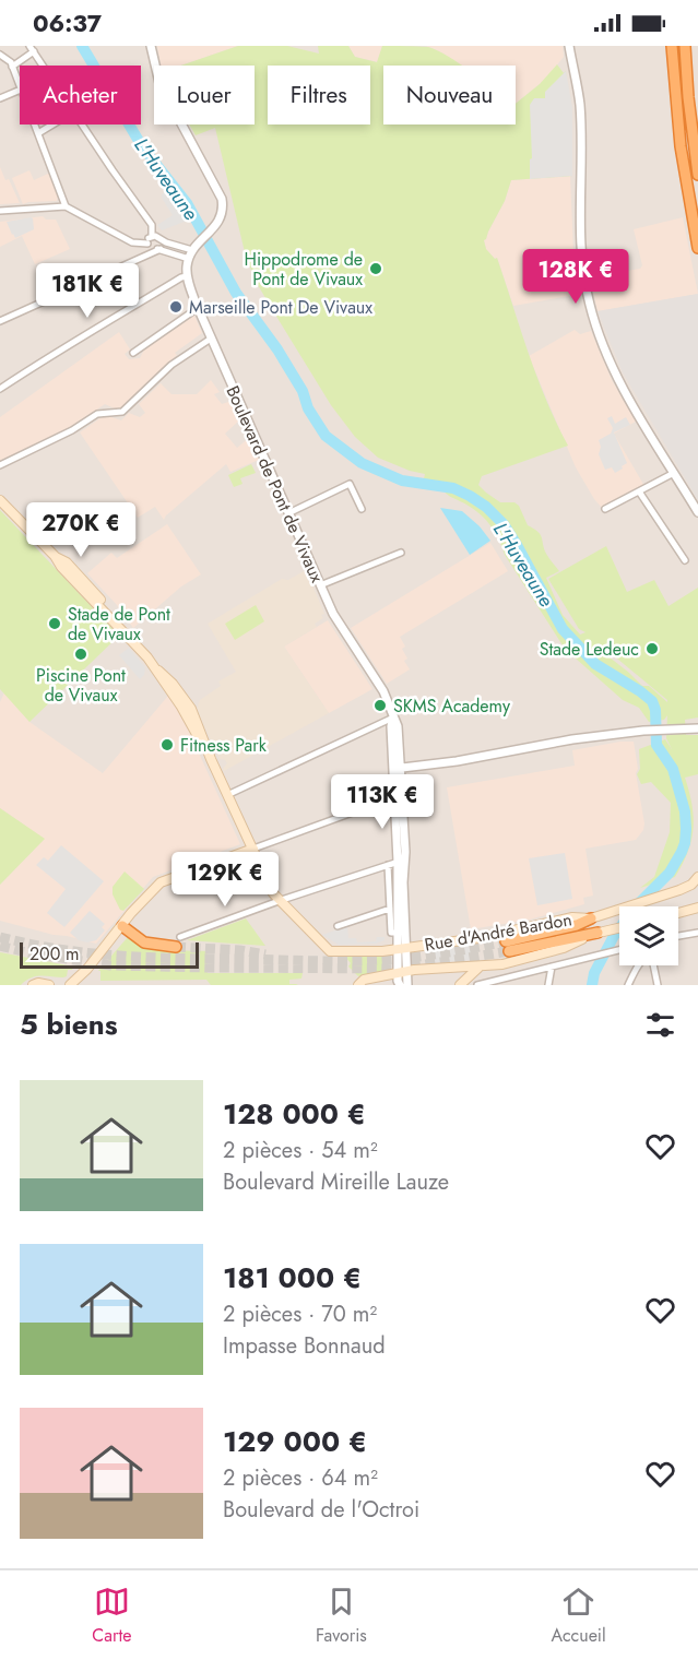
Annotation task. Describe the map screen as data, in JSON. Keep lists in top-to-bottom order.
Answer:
{
  "streets": {
    "main road": ["Rue d'André Bardon"],
    "street": ["Boulevard de Pont de Vivaux"]
  },
  "crossings": [
    ["Boulevard de Pont de Vivaux", "Rue d'André Bardon"]
  ],
  "water": ["L'Huveaune"],
  "places": [
    "Hippodrome de Pont de Vivaux",
    "Marseille Pont De Vivaux",
    "Stade de Pont de Vivaux",
    "Stade Ledeuc",
    "Piscine Pont de Vivaux",
    "SKMS Academy",
    "Fitness Park"
  ],
  "scale_bar": "200 m",
  "page": {
    "status": "06:37",
    "chip": [
      "Acheter",
      "Louer",
      "Filtres",
      "Nouveau"
    ],
    "price": [
      "128K €",
      "181K €",
      "270K €",
      "113K €",
      "129K €"
    ],
    "scale": "200 m",
    "heading": "5 biens",
    "list": [
      {
        "name": "128 000 €",
        "note": "2 pièces · 54 m² · Boulevard Mireille Lauze"
      },
      {
        "name": "181 000 €",
        "note": "2 pièces · 70 m² · Impasse Bonnaud"
      },
      {
        "name": "129 000 €",
        "note": "2 pièces · 64 m² · Boulevard de l'Octroi"
      }
    ],
    "tabs": ["Carte", "Favoris", "Accueil"]
  }
}
